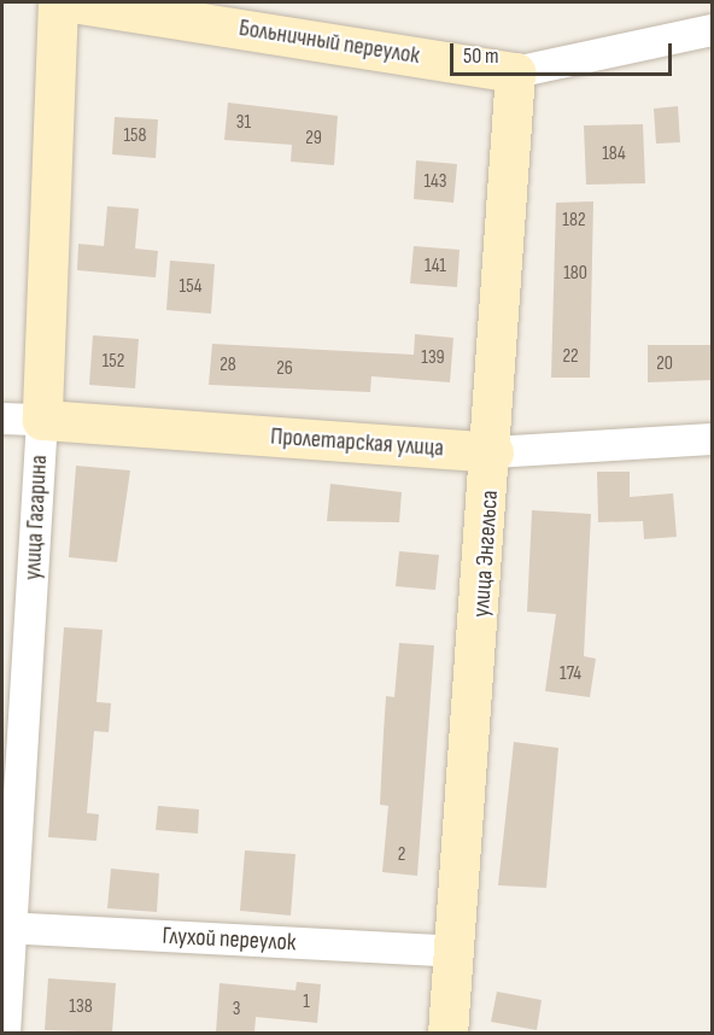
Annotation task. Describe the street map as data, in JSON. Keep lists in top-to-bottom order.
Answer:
{
  "streets": {
    "main road": [
      "Больничный переулок",
      "Пролетарская улица",
      "улица Гагарина",
      "улица Энгельса"
    ],
    "street": ["Глухой переулок"]
  },
  "crossings": [
    ["Больничный переулок", "улица Энгельса"],
    ["Пролетарская улица", "улица Гагарина"],
    ["Пролетарская улица", "улица Энгельса"],
    ["улица Гагарина", "Глухой переулок"],
    ["улица Энгельса", "Глухой переулок"]
  ],
  "house_numbers": [
    "31",
    "158",
    "29",
    "184",
    "143",
    "182",
    "141",
    "180",
    "154",
    "22",
    "139",
    "152",
    "20",
    "28",
    "26",
    "174",
    "2",
    "1",
    "138",
    "3"
  ],
  "scale_bar": "50 m"
}
